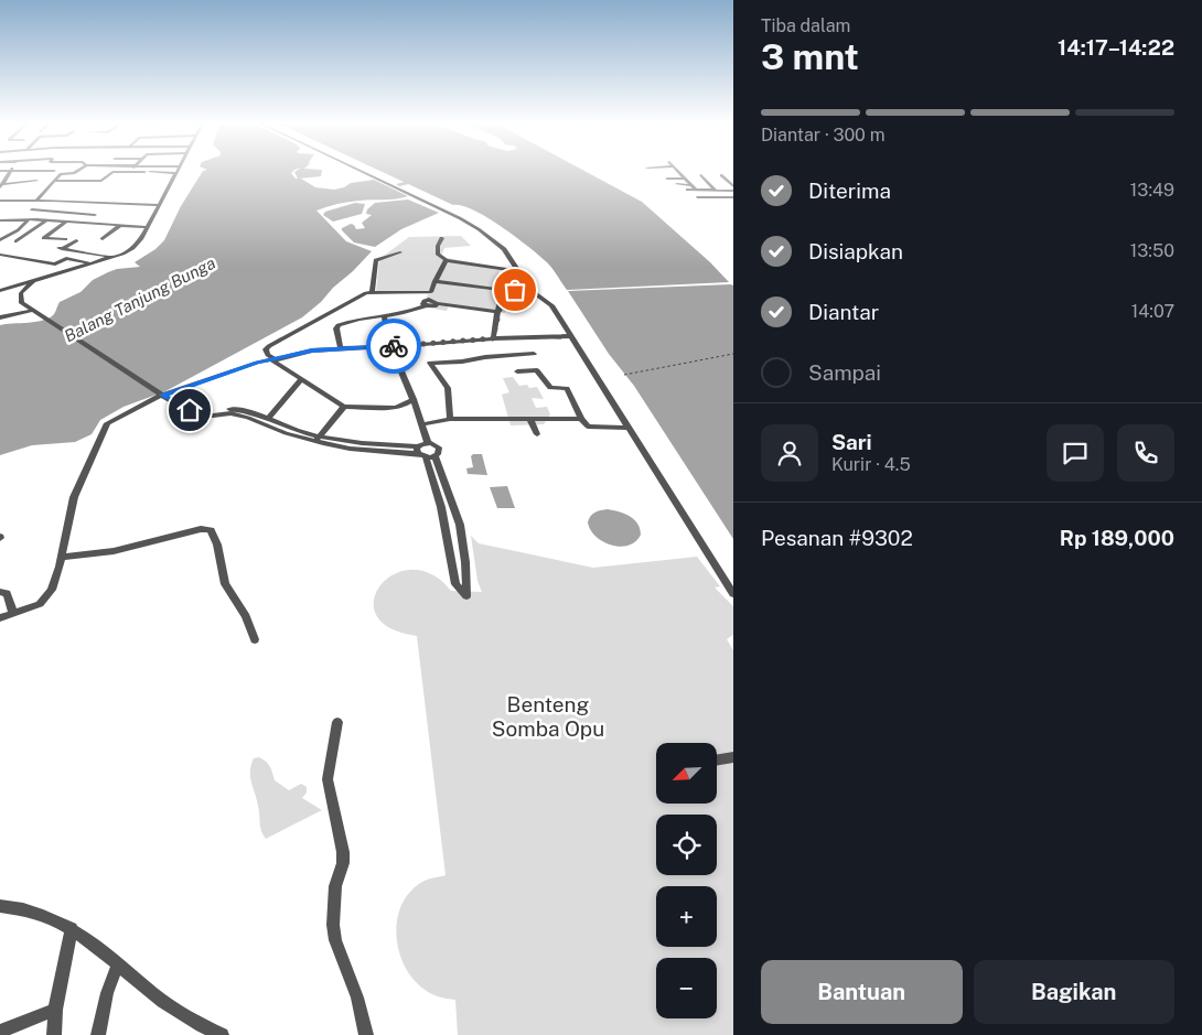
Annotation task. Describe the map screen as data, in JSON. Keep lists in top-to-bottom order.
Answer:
{
  "water": ["Balang Tanjung Bunga"],
  "parks": ["Benteng Somba Opu"],
  "north": "bottom left",
  "page": {
    "heading": ["3 mnt", "Tiba dalam", "14:17–14:22"],
    "panel": [
      "Sari",
      "Kurir · 4.5",
      "Pesanan #9302",
      "Rp 189,000"
    ],
    "bar": "Diantar · 300 m",
    "list": [
      ["Diterima", "13:49"],
      ["Disiapkan", "13:50"],
      ["Diantar", "14:07"],
      "Sampai"
    ],
    "map_buttons": ["+", "−"],
    "buttons": ["Bantuan", "Bagikan"]
  }
}
